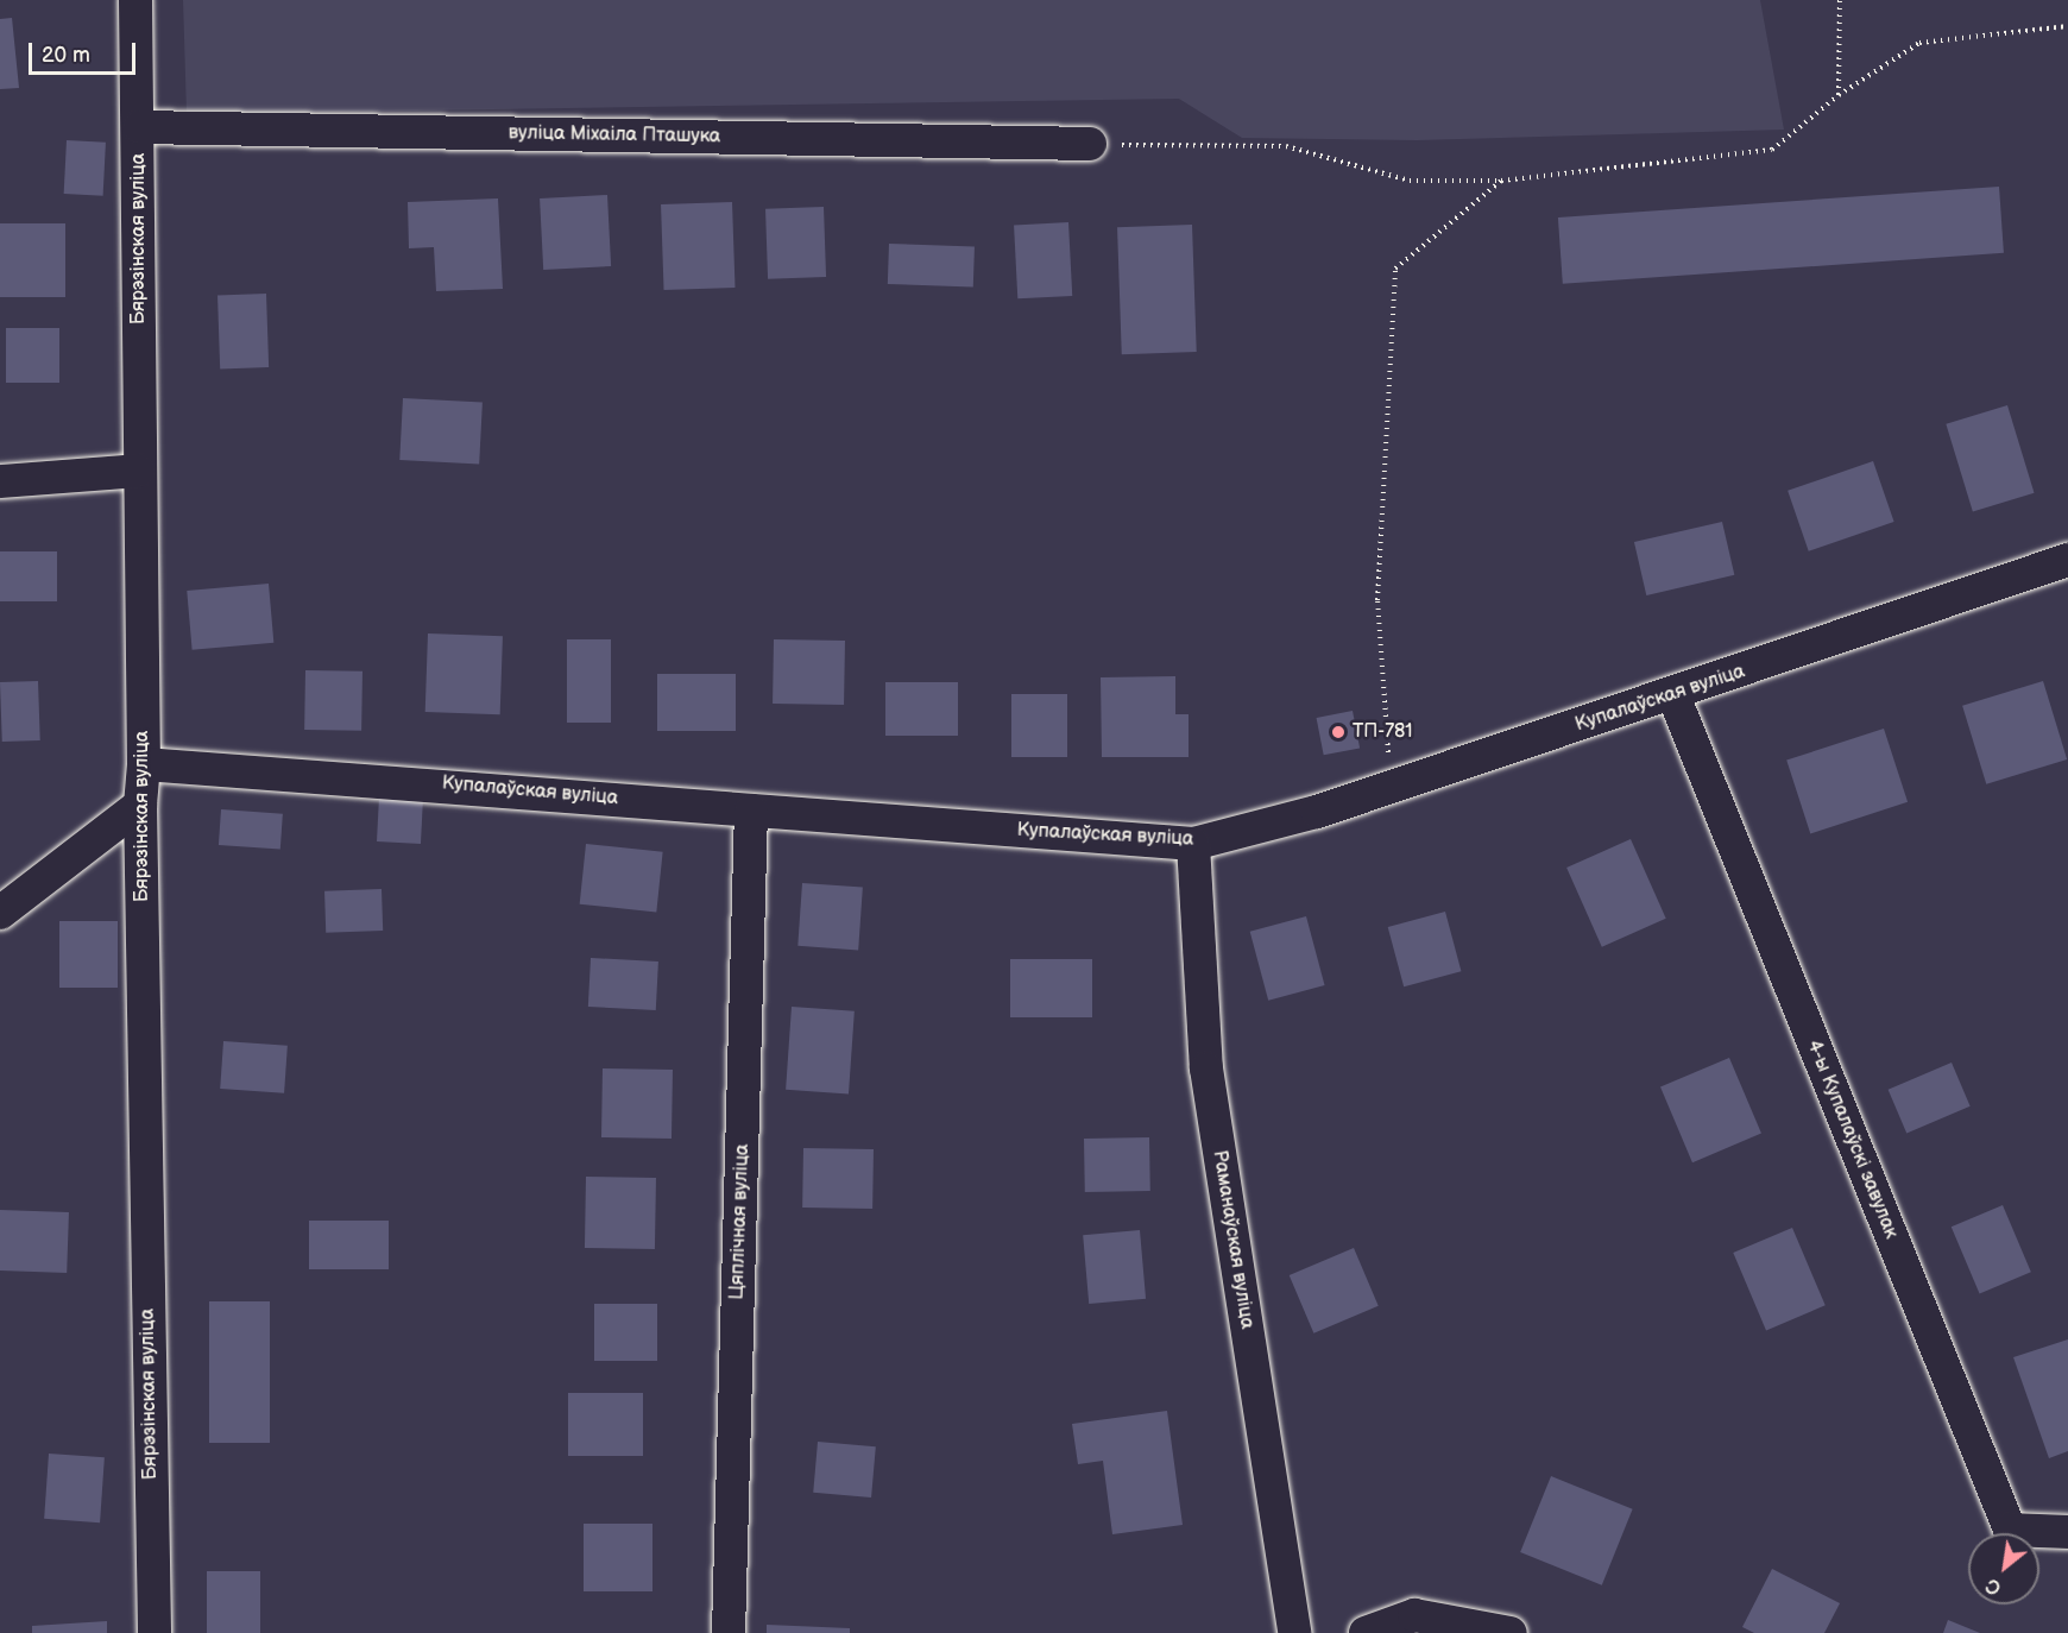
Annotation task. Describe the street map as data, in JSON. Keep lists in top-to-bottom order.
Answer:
{
  "streets": {
    "street": [
      "вуліца Міхаіла Пташука",
      "Бярэзінская вуліца",
      "Купалаўская вуліца",
      "4-ы Купалаўскі завулак",
      "Цяплічная вуліца",
      "Раманаўская вуліца"
    ]
  },
  "crossings": [
    ["вуліца Міхаіла Пташука", "Бярэзінская вуліца"],
    ["Бярэзінская вуліца", "Купалаўская вуліца"],
    ["Купалаўская вуліца", "4-ы Купалаўскі завулак"],
    ["Купалаўская вуліца", "Цяплічная вуліца"],
    ["Купалаўская вуліца", "Раманаўская вуліца"]
  ],
  "places": ["ТП-781"],
  "scale_bar": "20 m",
  "north": "bottom left"
}
